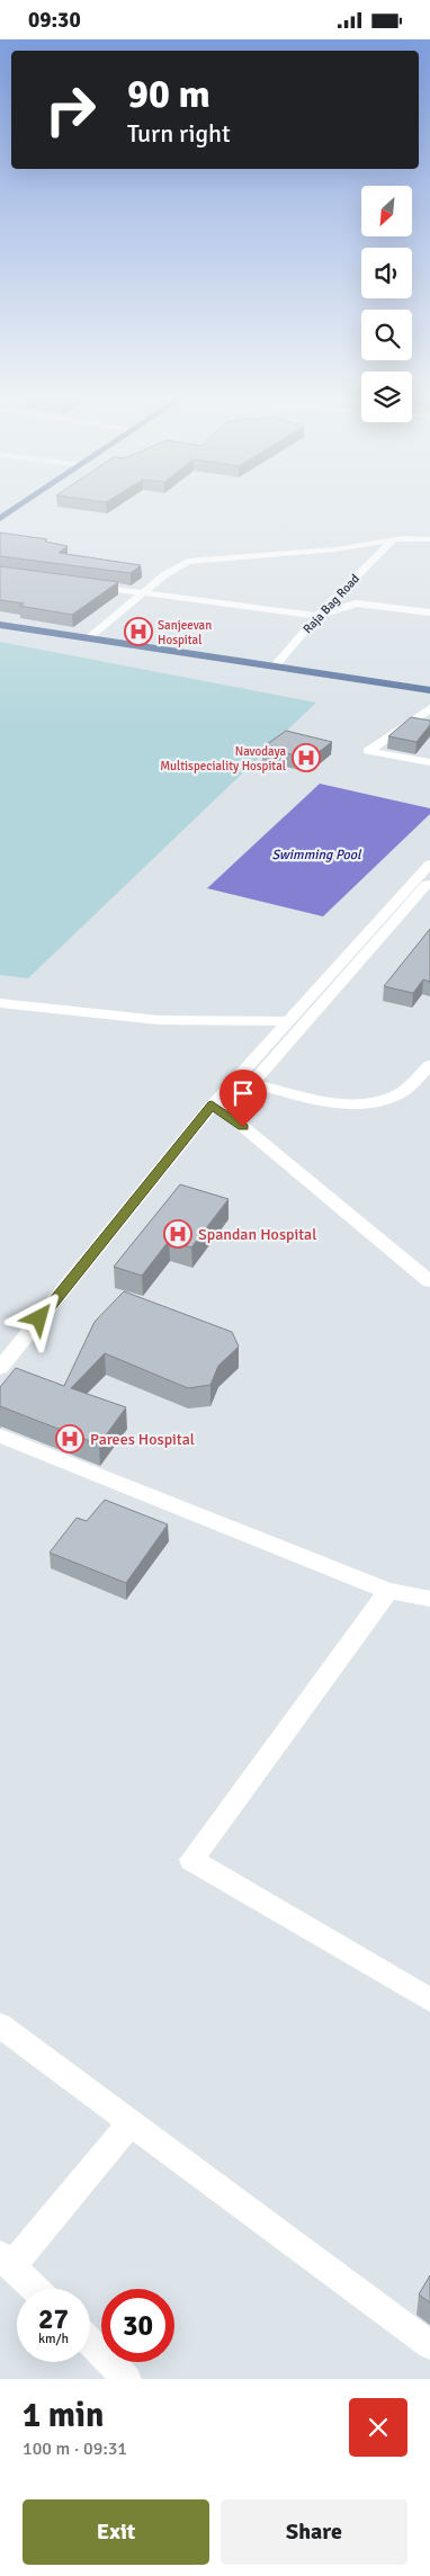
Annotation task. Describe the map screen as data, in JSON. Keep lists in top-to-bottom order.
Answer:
{
  "streets": {
    "street": ["Raja Bag Road"]
  },
  "water": ["Swimming Pool"],
  "places": {
    "hospital": [
      "Sanjeevan Hospital",
      "Navodaya Multispeciality Hospital",
      "Spandan Hospital",
      "Parees Hospital"
    ]
  },
  "north": "bottom left",
  "page": {
    "status": "09:30",
    "turn": ["90 m", "Turn right"],
    "speed": "27 km/h",
    "limit": "30",
    "heading": ["1 min", "100 m · 09:31"],
    "buttons": ["Exit", "Share"]
  }
}
